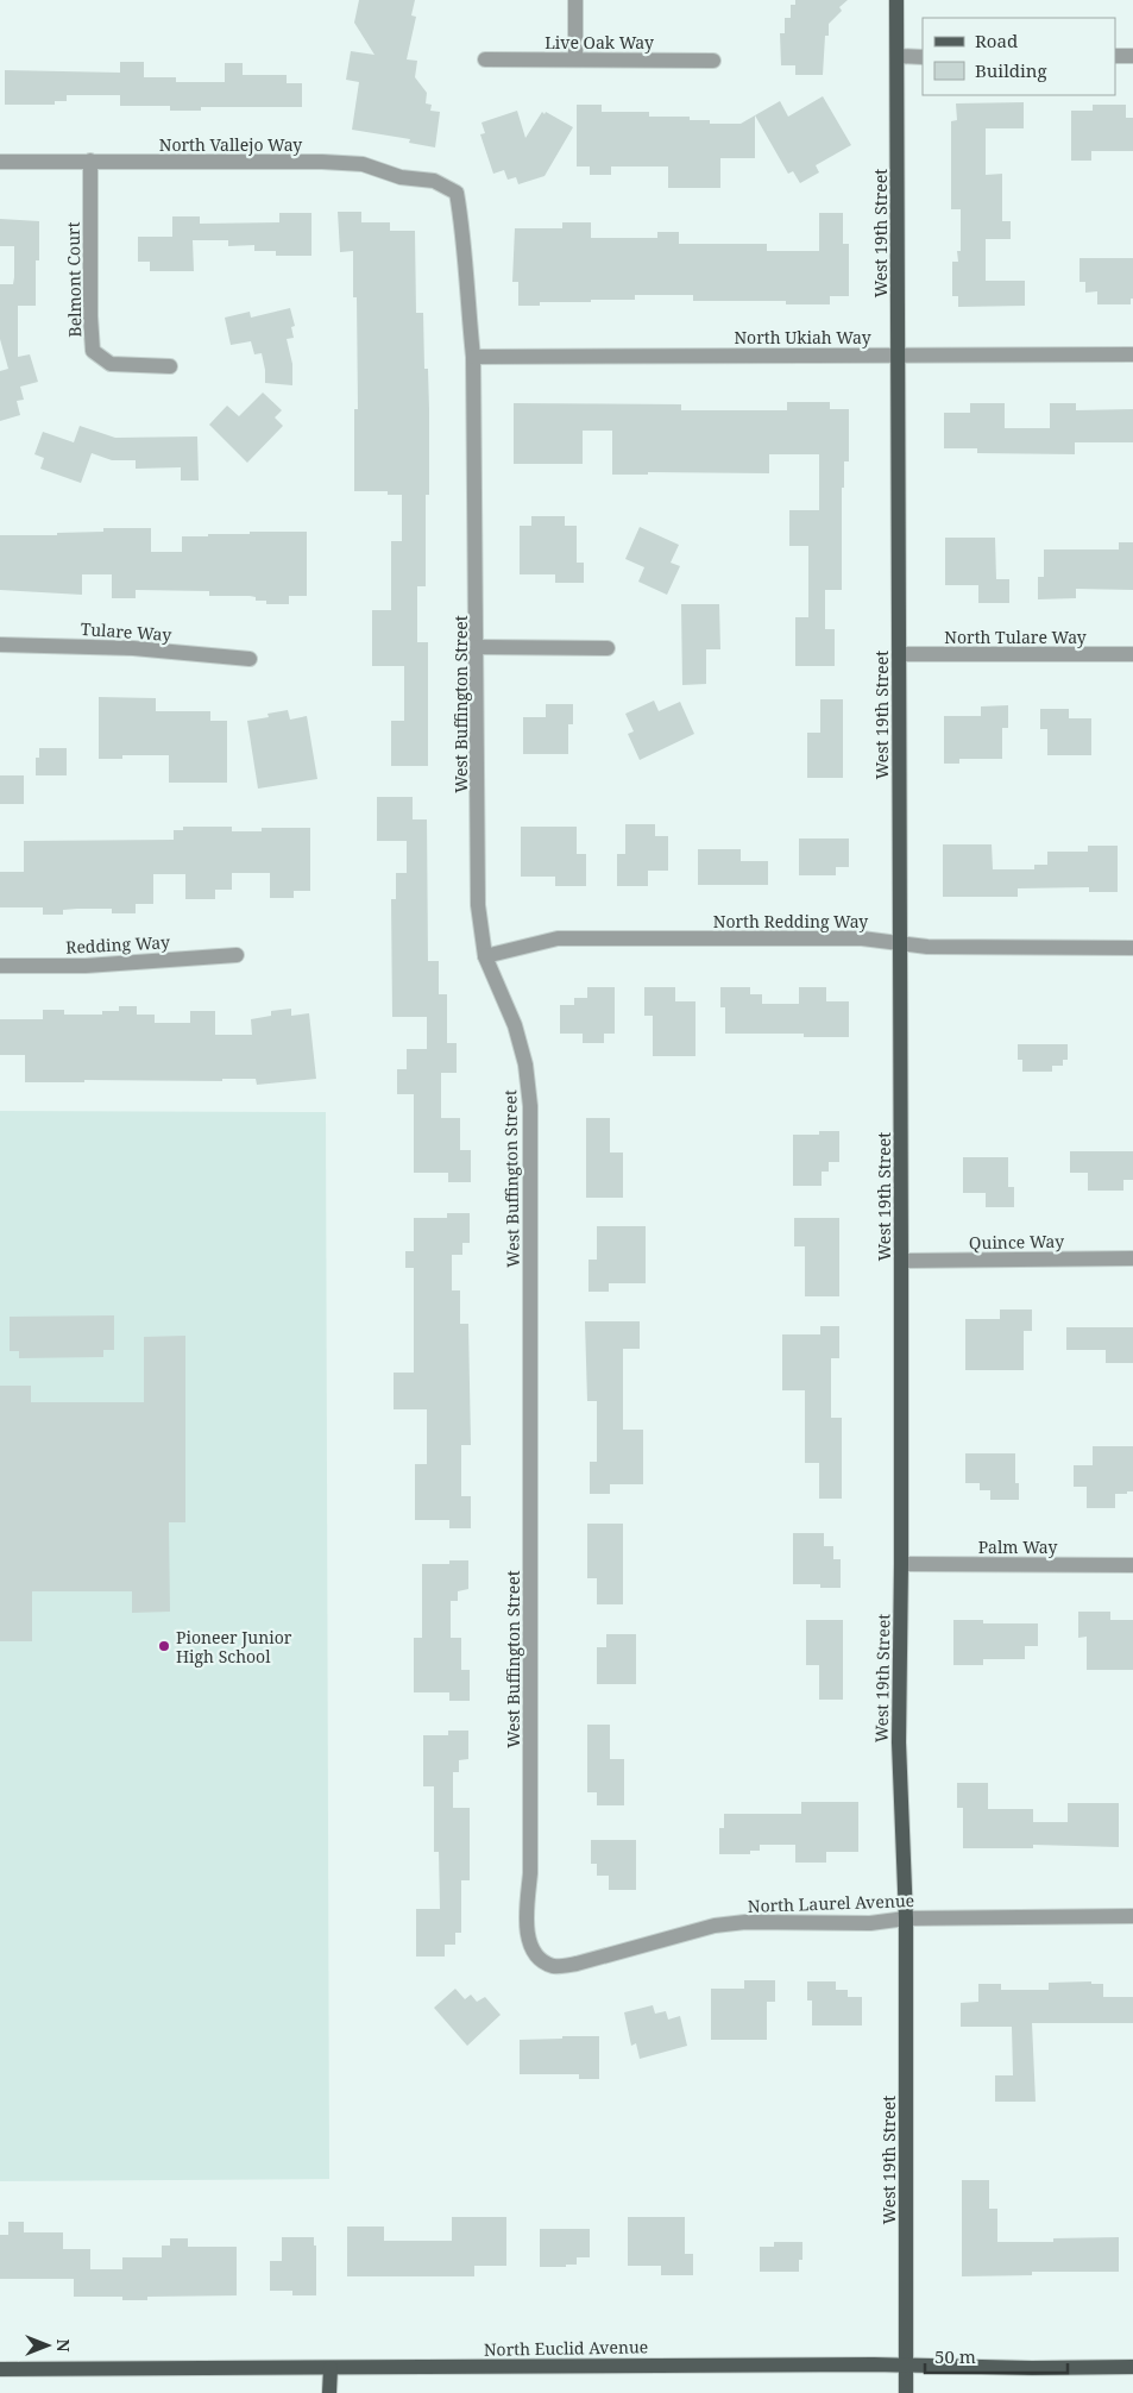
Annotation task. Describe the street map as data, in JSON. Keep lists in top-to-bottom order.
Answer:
{
  "streets": {
    "main road": ["West 19th Street", "North Euclid Avenue"],
    "street": [
      "Live Oak Way",
      "North Vallejo Way",
      "Belmont Court",
      "North Ukiah Way",
      "Tulare Way",
      "North Tulare Way",
      "West Buffington Street",
      "North Redding Way",
      "Redding Way",
      "Quince Way",
      "Palm Way",
      "North Laurel Avenue"
    ]
  },
  "crossings": [
    ["North Vallejo Way", "Belmont Court"],
    ["North Vallejo Way", "West Buffington Street"],
    ["West 19th Street", "North Ukiah Way"],
    ["West 19th Street", "North Tulare Way"],
    ["West 19th Street", "North Redding Way"],
    ["West 19th Street", "Quince Way"],
    ["West 19th Street", "Palm Way"],
    ["West 19th Street", "North Laurel Avenue"],
    ["West 19th Street", "North Euclid Avenue"],
    ["North Ukiah Way", "West Buffington Street"],
    ["West Buffington Street", "North Redding Way"],
    ["West Buffington Street", "North Laurel Avenue"]
  ],
  "places": ["Pioneer Junior High School"],
  "legend": ["Road", "Building"],
  "scale_bar": "50 m",
  "north": "right"
}
